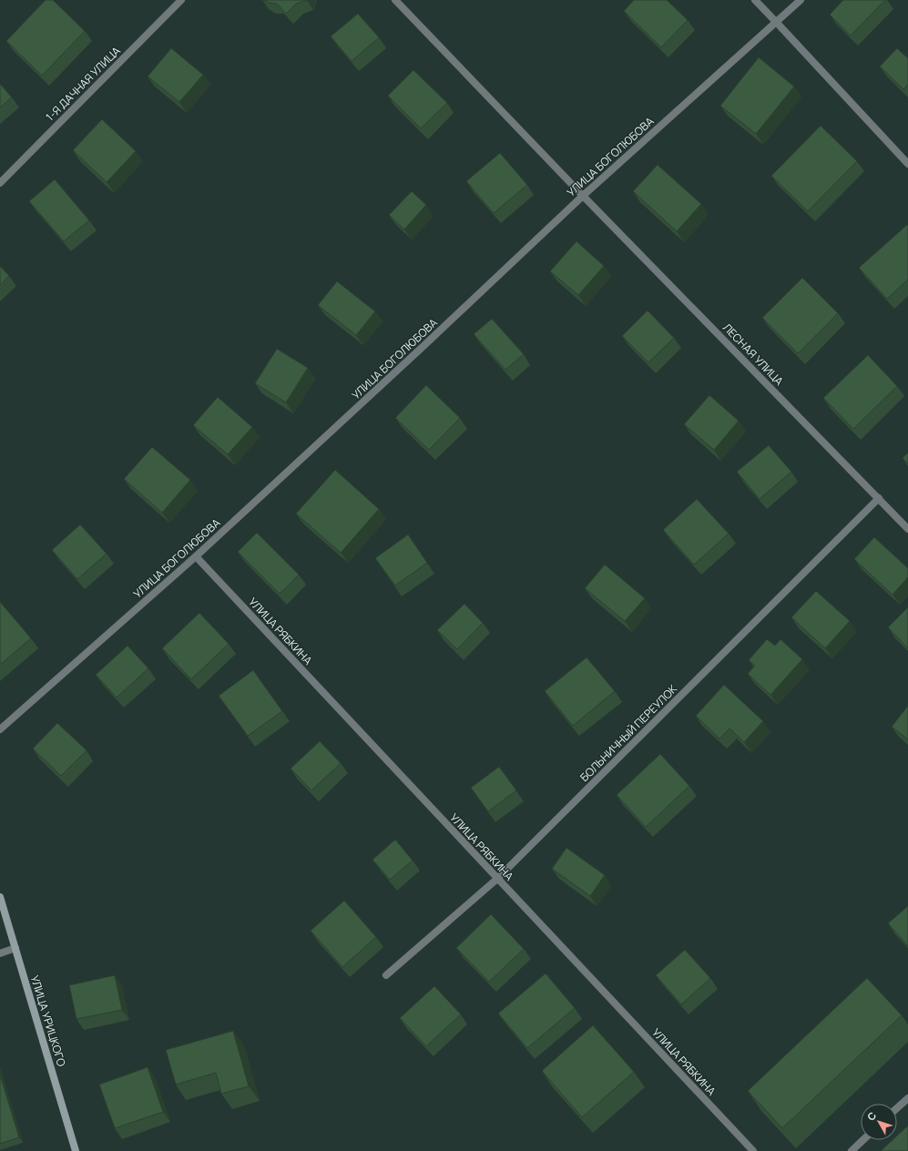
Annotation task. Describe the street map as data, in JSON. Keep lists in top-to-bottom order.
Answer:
{
  "streets": {
    "street": [
      "1-Я ДАЧНАЯ УЛИЦА",
      "УЛИЦА БОГОЛЮБОВА",
      "ЛЕСНАЯ УЛИЦА",
      "УЛИЦА РЯБКИНА",
      "БОЛЬНИЧНЫЙ ПЕРЕУЛОК",
      "УЛИЦА УРИЦКОГО"
    ]
  },
  "crossings": [
    ["УЛИЦА БОГОЛЮБОВА", "ЛЕСНАЯ УЛИЦА"],
    ["УЛИЦА БОГОЛЮБОВА", "УЛИЦА РЯБКИНА"],
    ["ЛЕСНАЯ УЛИЦА", "БОЛЬНИЧНЫЙ ПЕРЕУЛОК"],
    ["УЛИЦА РЯБКИНА", "БОЛЬНИЧНЫЙ ПЕРЕУЛОК"]
  ],
  "north": "top left"
}
